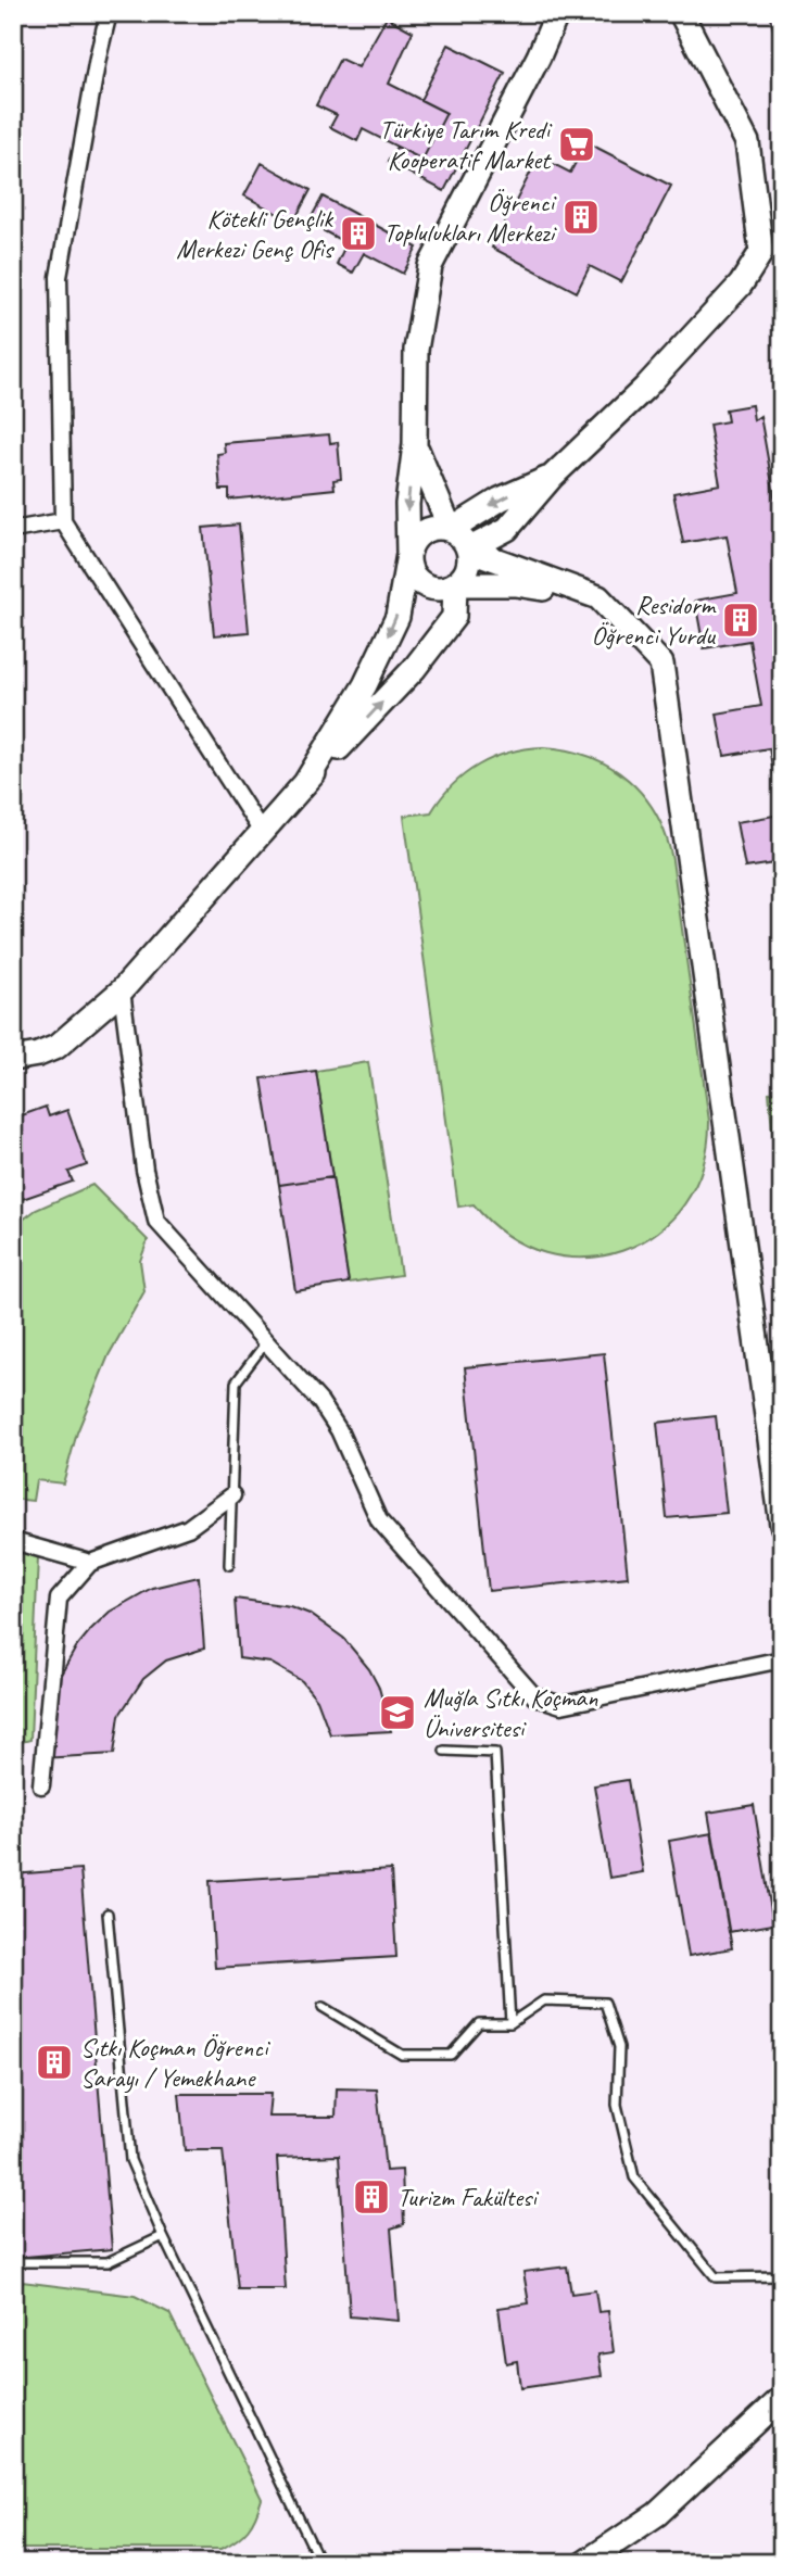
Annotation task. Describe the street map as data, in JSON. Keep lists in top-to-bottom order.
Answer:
{
  "places": {
    "supermarket": ["Türkiye Tarım Kredi Kooperatif Market"],
    "building": [
      "Öğrenci Toplulukları Merkezi",
      "Kötekli Gençlik Merkezi Genç Ofis",
      "Residorm Öğrenci Yurdu",
      "Sıtkı Koçman Öğrenci Sarayı / Yemekhane",
      "Turizm Fakültesi"
    ],
    "school or university": ["Muğla Sıtkı Koçman Üniversitesi"]
  }
}
